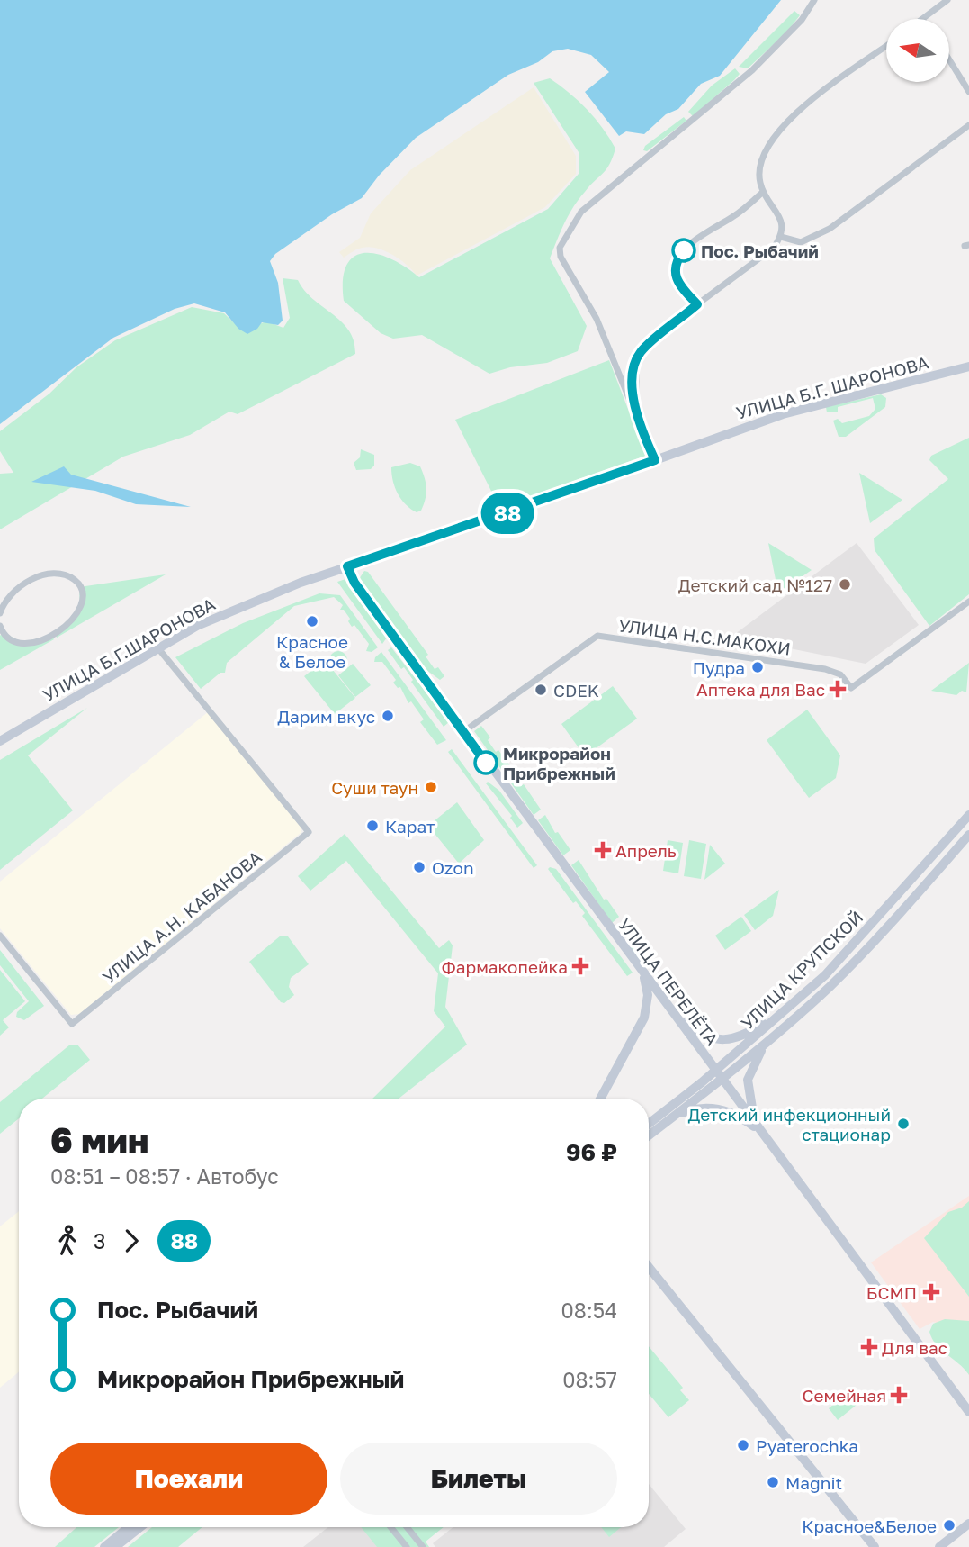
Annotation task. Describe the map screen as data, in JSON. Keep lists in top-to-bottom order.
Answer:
{
  "streets": {
    "main road": [
      "УЛИЦА Б.Г. ШАРОНОВА",
      "УЛИЦА Б.Г.ШАРОНОВА",
      "УЛИЦА КРУПСКОЙ",
      "УЛИЦА ПЕРЕЛЁТА"
    ],
    "street": ["УЛИЦА Н.С.МАКОХИ", "УЛИЦА А.Н. КАБАНОВА"]
  },
  "crossings": [
    ["УЛИЦА Б.Г. ШАРОНОВА", "УЛИЦА Б.Г.ШАРОНОВА"],
    ["УЛИЦА Б.Г. ШАРОНОВА", "УЛИЦА ПЕРЕЛЁТА"],
    ["УЛИЦА Н.С.МАКОХИ", "УЛИЦА ПЕРЕЛЁТА"],
    ["УЛИЦА Б.Г.ШАРОНОВА", "УЛИЦА А.Н. КАБАНОВА"],
    ["УЛИЦА Б.Г.ШАРОНОВА", "УЛИЦА ПЕРЕЛЁТА"],
    ["УЛИЦА КРУПСКОЙ", "УЛИЦА ПЕРЕЛЁТА"]
  ],
  "places": {
    "other": [
      "Пос. Рыбачий",
      "Детский сад №127",
      "Красное & Белое",
      "Пудра",
      "CDEK",
      "Дарим вкус",
      "Микрорайон Прибрежный",
      "Суши таун",
      "Карат",
      "Ozon",
      "Детский инфекционный стационар",
      "Pyaterochka",
      "Magnit",
      "Красное&Белое"
    ],
    "health": [
      "Аптека для Вас",
      "Апрель",
      "Фармакопейка",
      "БСМП",
      "Для вас",
      "Семейная"
    ]
  },
  "lines": ["bus line 88"],
  "north": "left",
  "page": {
    "on_map": "88",
    "heading": ["6 мин", "08:51 – 08:57 · Автобус", "96 ₽"],
    "legs": ["3", "88"],
    "list": [
      {
        "name": "Пос. Рыбачий",
        "value": "08:54"
      },
      {
        "name": "Микрорайон Прибрежный",
        "value": "08:57"
      }
    ],
    "buttons": ["Поехали", "Билеты"]
  }
}
